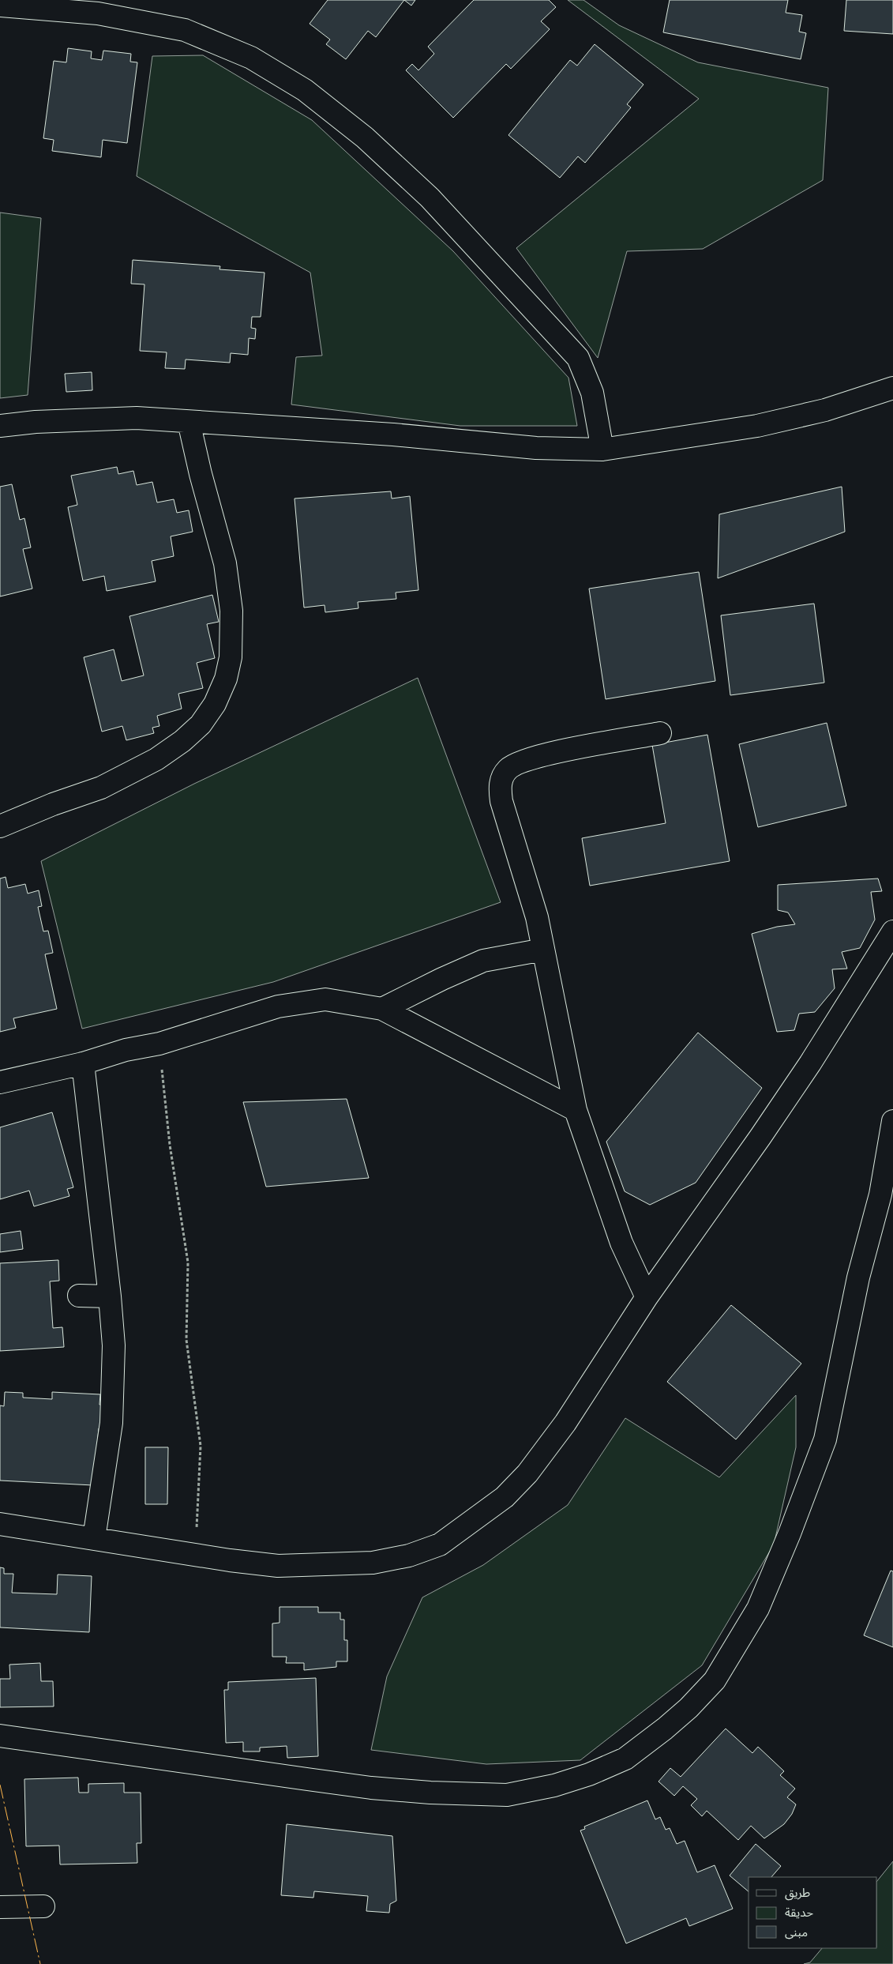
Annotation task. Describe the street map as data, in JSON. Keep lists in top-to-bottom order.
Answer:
{
  "legend": ["طريق", "حديقة", "مبنى"]
}
